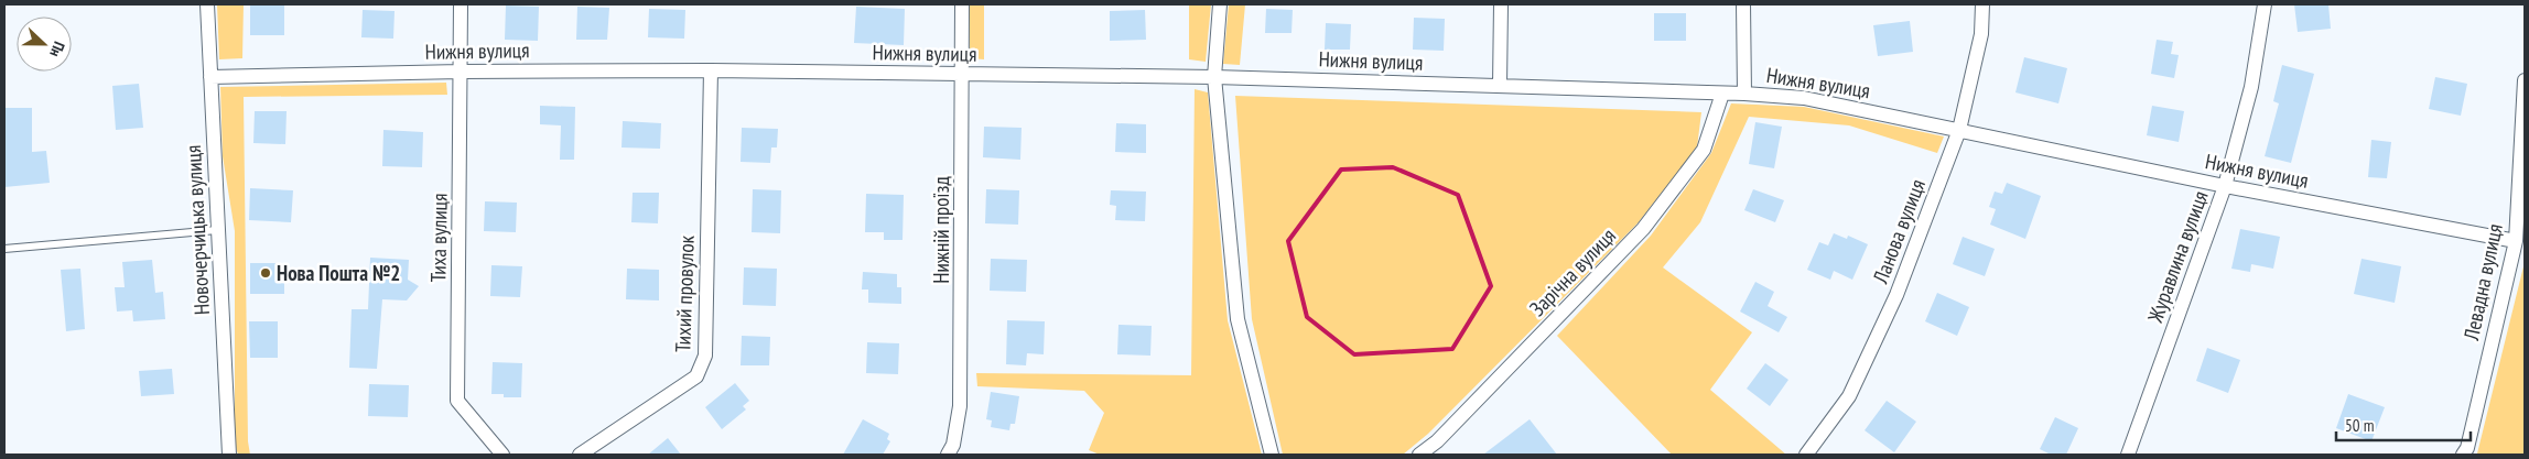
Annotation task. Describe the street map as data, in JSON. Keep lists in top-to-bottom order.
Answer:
{
  "streets": {
    "street": [
      "Нижня вулиця",
      "Новочерчицька вулиця",
      "Нижній проїзд",
      "Ланова вулиця",
      "Тиха вулиця",
      "Журавлина вулиця",
      "Зарічна вулиця",
      "Левадна вулиця",
      "Тихий провулок"
    ]
  },
  "crossings": [
    ["Нижня вулиця", "Новочерчицька вулиця"],
    ["Нижня вулиця", "Нижній проїзд"],
    ["Нижня вулиця", "Ланова вулиця"],
    ["Нижня вулиця", "Тиха вулиця"],
    ["Нижня вулиця", "Журавлина вулиця"],
    ["Нижня вулиця", "Зарічна вулиця"],
    ["Нижня вулиця", "Левадна вулиця"],
    ["Нижня вулиця", "Тихий провулок"]
  ],
  "places": ["Нова Пошта №2"],
  "scale_bar": "50 m",
  "north": "right"
}
